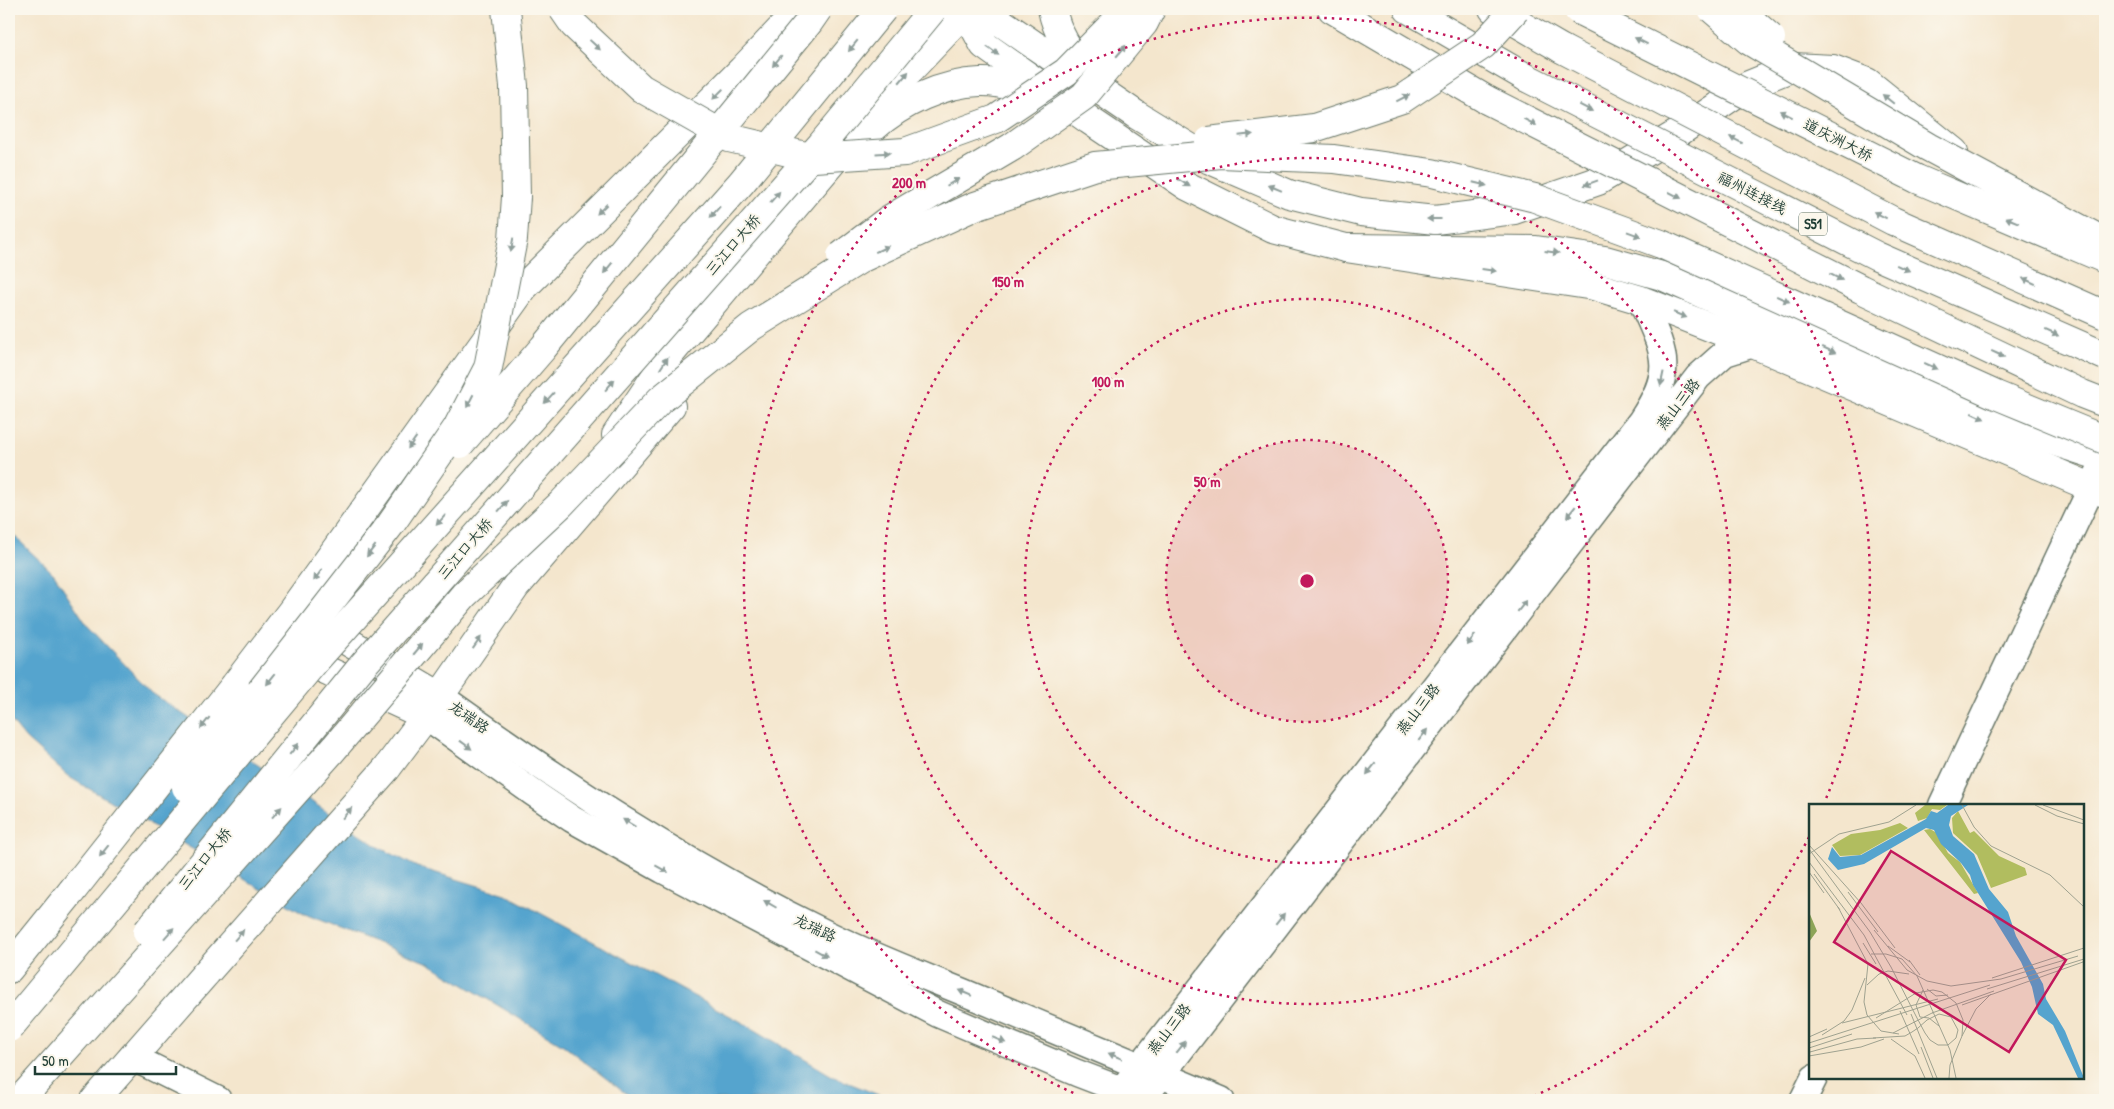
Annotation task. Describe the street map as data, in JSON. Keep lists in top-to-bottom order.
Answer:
{
  "streets": {
    "main road": [
      "道庆洲大桥",
      "福州连接线",
      "S51",
      "三江口大桥"
    ],
    "street": ["燕山三路", "龙瑞路"]
  },
  "crossings": [
    ["燕山三路", "龙瑞路"]
  ],
  "scale_bar": "50 m",
  "rings": [
    "200 m",
    "150 m",
    "100 m",
    "50 m"
  ]
}
